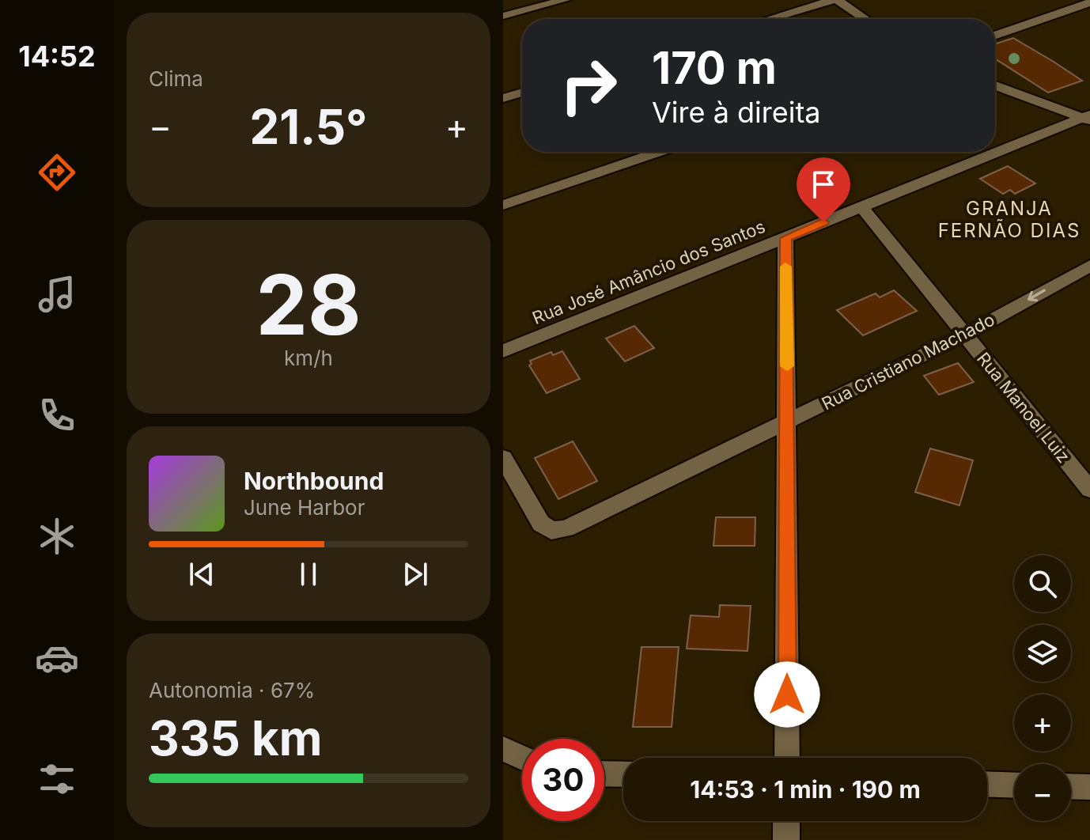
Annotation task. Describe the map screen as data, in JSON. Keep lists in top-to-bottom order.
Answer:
{
  "streets": {
    "street": ["Rua José Amâncio dos Santos", "Rua Cristiano Machado", "Rua Manoel Luiz"]
  },
  "crossings": [
    ["Rua José Amâncio dos Santos", "Rua Manoel Luiz"],
    ["Rua Cristiano Machado", "Rua Manoel Luiz"]
  ],
  "districts": ["GRANJA FERNÃO DIAS"],
  "page": {
    "tabs": "14:52",
    "tile": [
      "Clima",
      ["28", "km/h"],
      ["Autonomia · 67%", "335 km"]
    ],
    "turn": ["170 m", "Vire à direita"],
    "heat": ["−", "21.5°", "+"],
    "song": ["Northbound", "June Harbor"],
    "map_buttons": ["+", "−"],
    "limit": "30",
    "trip": "14:53 · 1 min · 190 m"
  }
}
